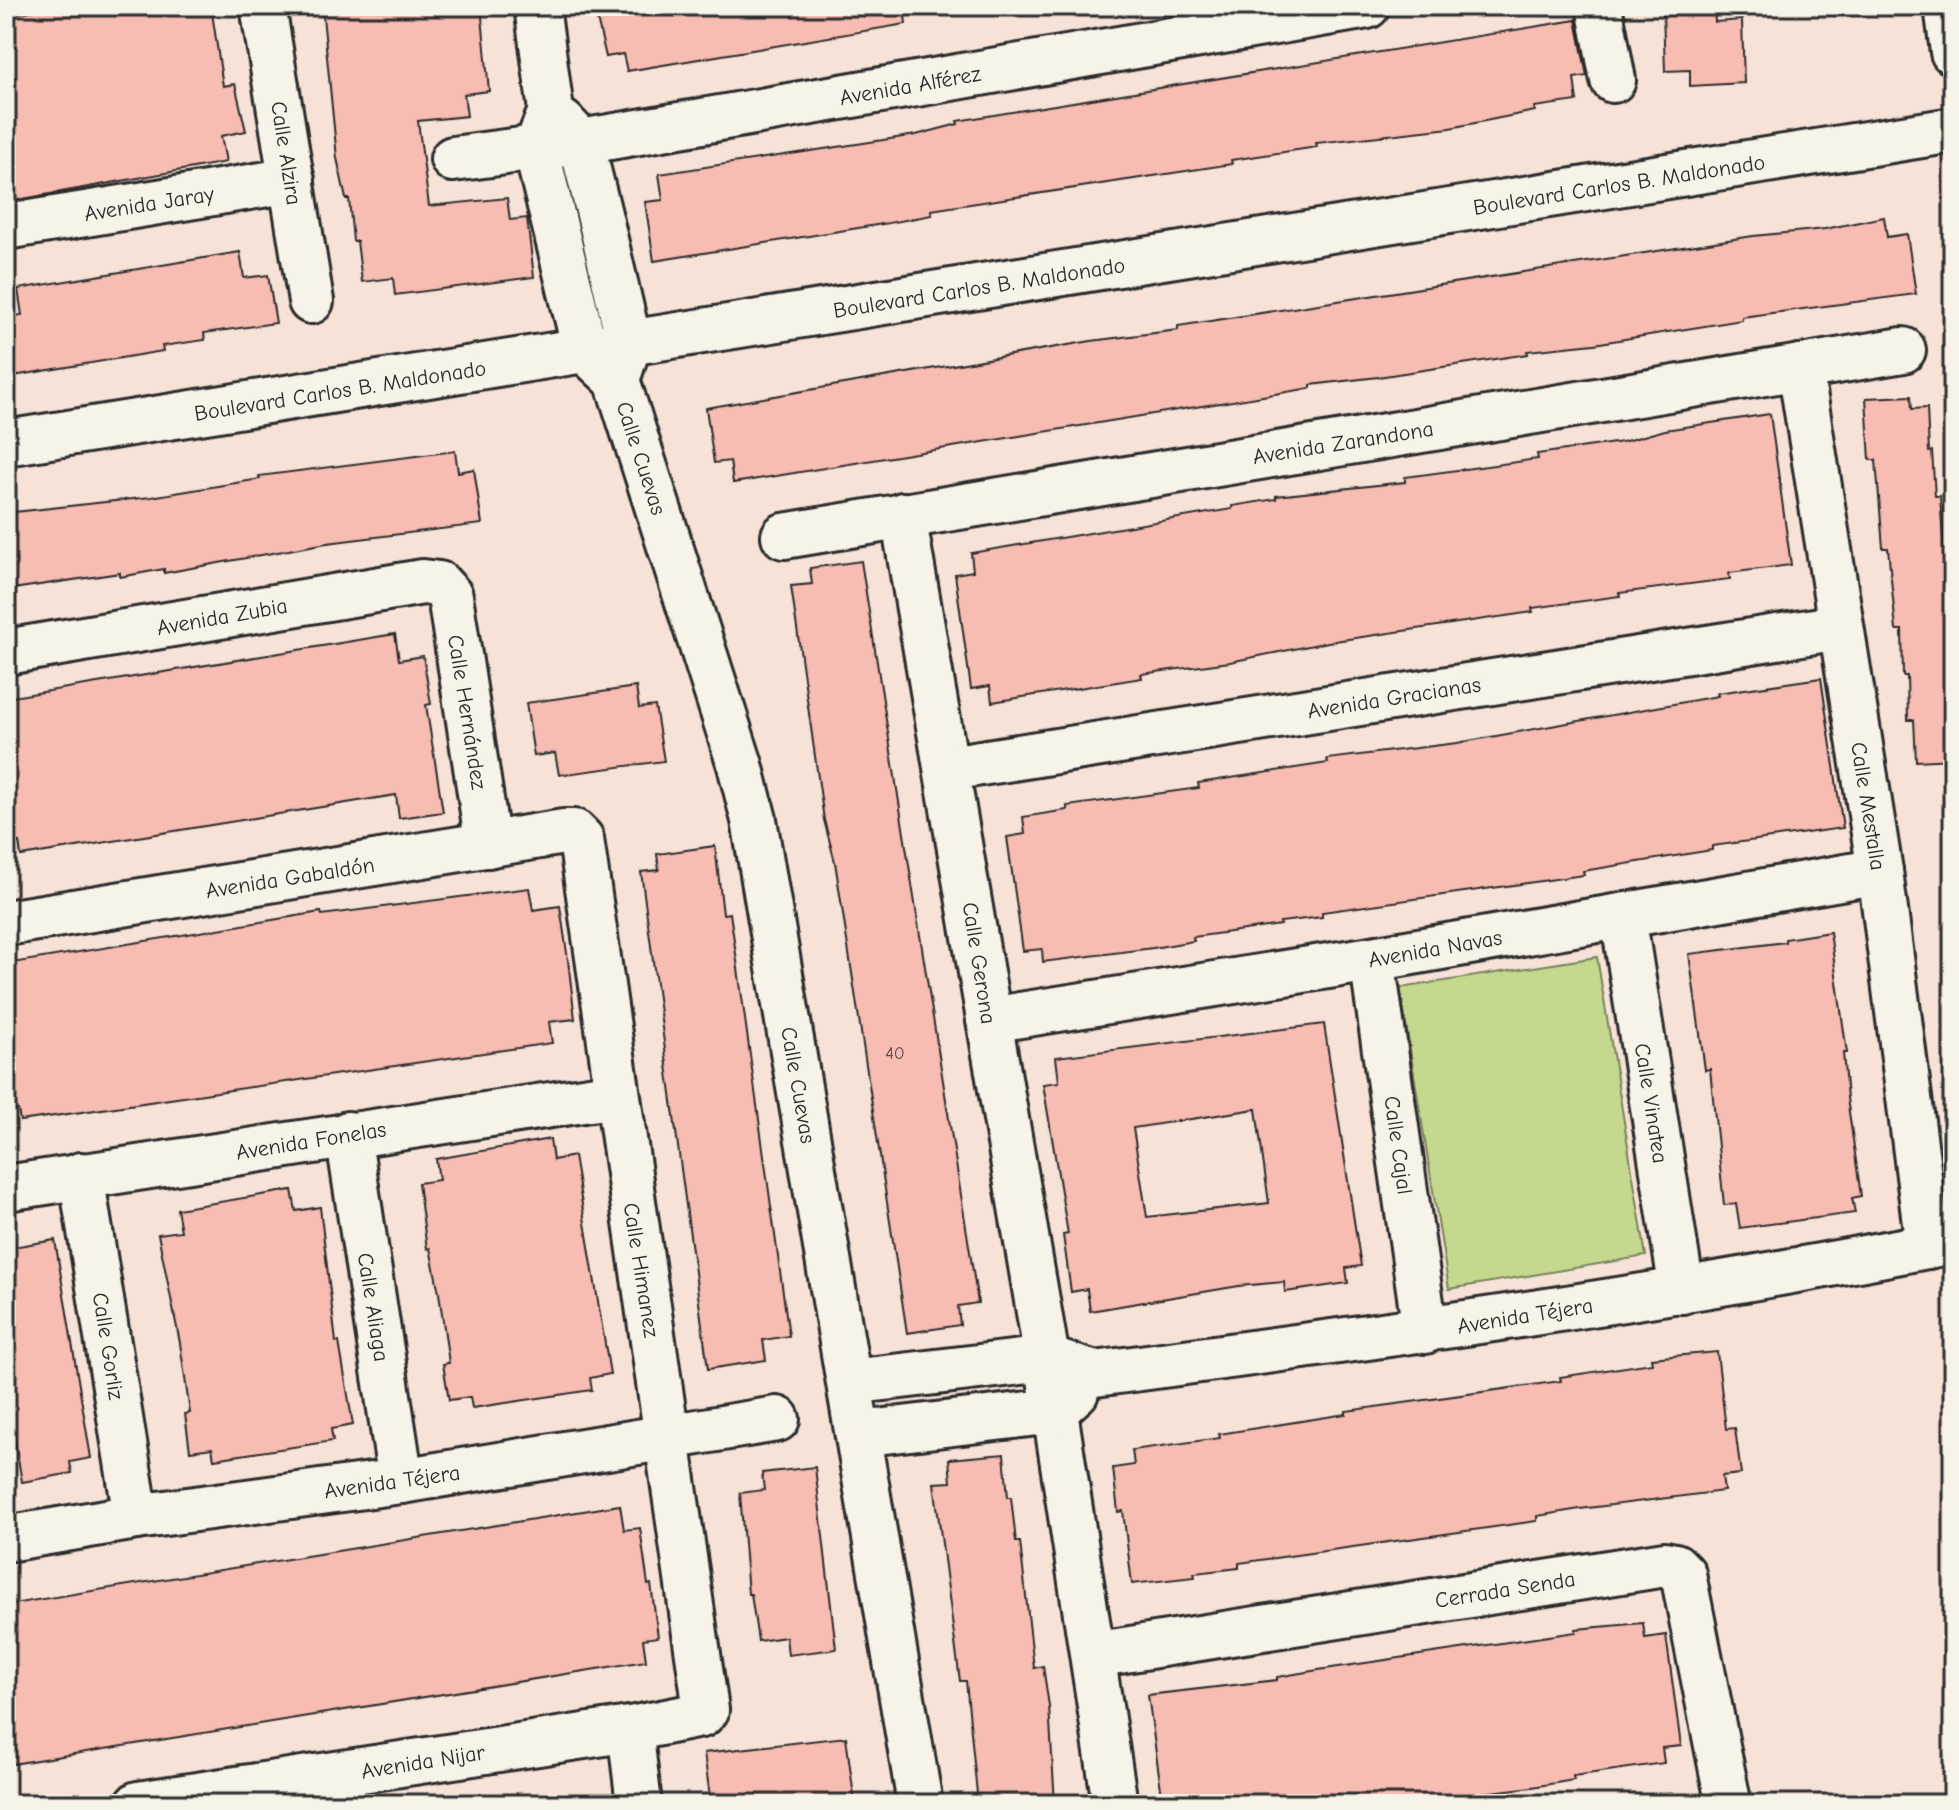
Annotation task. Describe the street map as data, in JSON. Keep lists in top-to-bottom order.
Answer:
{
  "streets": {
    "street": [
      "Avenida Alférez",
      "Calle Alzira",
      "Boulevard Carlos B. Maldonado",
      "Avenida Jaray",
      "Avenida Zarandona",
      "Calle Cuevas",
      "Avenida Zubia",
      "Avenida Gracianas",
      "Calle Hernández",
      "Calle Mestalla",
      "Avenida Gabaldón",
      "Avenida Navas",
      "Calle Gerona",
      "Calle Vinatea",
      "Avenida Fonelas",
      "Calle Cajal",
      "Calle Himanez",
      "Calle Aliaga",
      "Avenida Téjera",
      "Calle Gorliz",
      "Cerrada Senda",
      "Avenida Nijar"
    ]
  },
  "crossings": [
    ["Avenida Alférez", "Calle Cuevas"],
    ["Calle Alzira", "Avenida Jaray"],
    ["Boulevard Carlos B. Maldonado", "Calle Cuevas"],
    ["Avenida Zarandona", "Calle Mestalla"],
    ["Avenida Zarandona", "Calle Gerona"],
    ["Calle Cuevas", "Avenida Téjera"],
    ["Avenida Zubia", "Calle Hernández"],
    ["Avenida Gracianas", "Calle Mestalla"],
    ["Avenida Gracianas", "Calle Gerona"],
    ["Calle Hernández", "Avenida Gabaldón"],
    ["Calle Mestalla", "Avenida Navas"],
    ["Calle Mestalla", "Avenida Téjera"],
    ["Avenida Gabaldón", "Calle Himanez"],
    ["Avenida Navas", "Calle Gerona"],
    ["Avenida Navas", "Calle Vinatea"],
    ["Avenida Navas", "Calle Cajal"],
    ["Calle Gerona", "Avenida Téjera"],
    ["Calle Vinatea", "Avenida Téjera"],
    ["Avenida Fonelas", "Calle Himanez"],
    ["Avenida Fonelas", "Calle Aliaga"],
    ["Avenida Fonelas", "Calle Gorliz"],
    ["Calle Cajal", "Avenida Téjera"],
    ["Calle Himanez", "Avenida Téjera"],
    ["Calle Himanez", "Avenida Nijar"],
    ["Calle Aliaga", "Avenida Téjera"],
    ["Avenida Téjera", "Calle Gorliz"]
  ],
  "house_numbers": ["40"]
}
